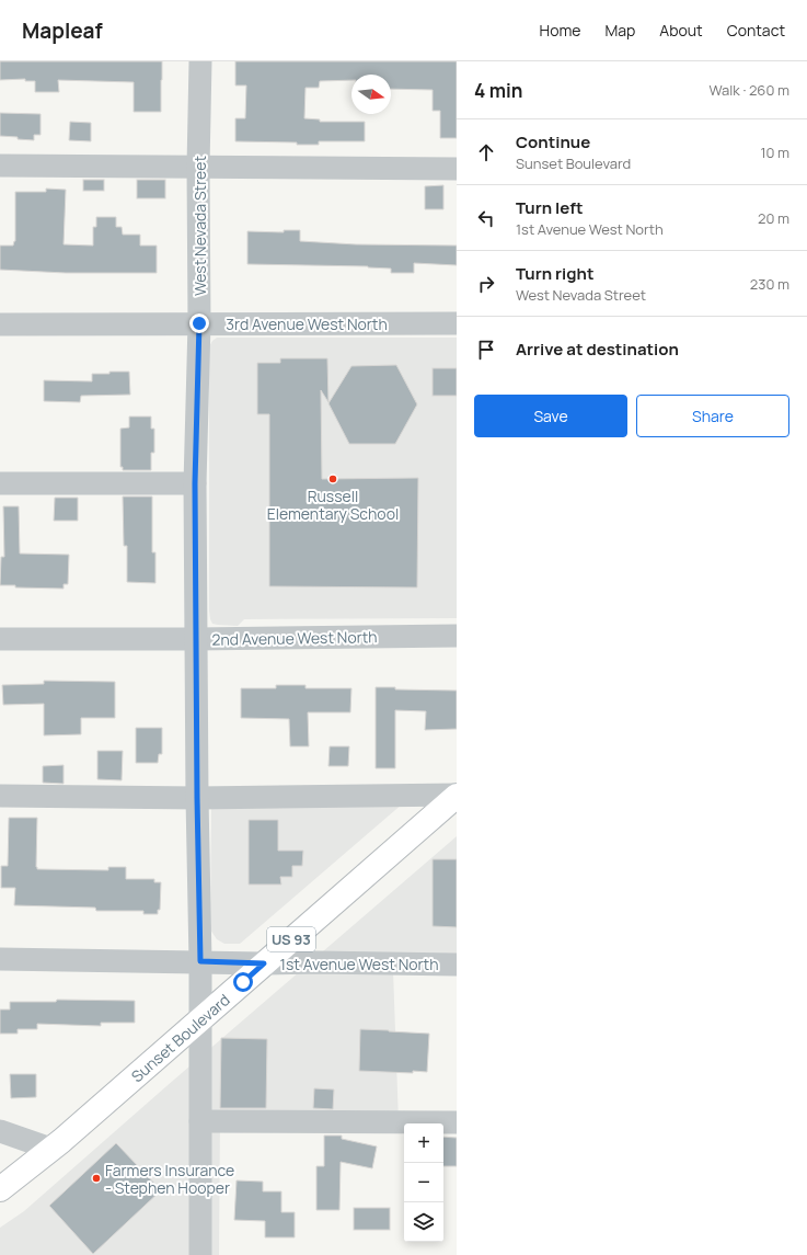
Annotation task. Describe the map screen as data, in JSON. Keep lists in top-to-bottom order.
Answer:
{
  "streets": {
    "main road": ["US 93", "Sunset Boulevard"],
    "street": [
      "West Nevada Street",
      "3rd Avenue West North",
      "2nd Avenue West North",
      "1st Avenue West North"
    ]
  },
  "crossings": [
    ["West Nevada Street", "3rd Avenue West North"],
    ["West Nevada Street", "2nd Avenue West North"],
    ["West Nevada Street", "1st Avenue West North"],
    ["West Nevada Street", "Sunset Boulevard"],
    ["1st Avenue West North", "Sunset Boulevard"]
  ],
  "places": ["Russell Elementary School", "Farmers Insurance - Stephen Hooper"],
  "north": "right",
  "page": {
    "header": "Mapleaf",
    "nav": [
      "Home",
      "Map",
      "About",
      "Contact"
    ],
    "heading": ["4 min", "Walk · 260 m"],
    "list": [
      ["Continue", "Sunset Boulevard", "10 m"],
      ["Turn left", "1st Avenue West North", "20 m"],
      ["Turn right", "West Nevada Street", "230 m"],
      "Arrive at destination"
    ],
    "buttons": ["Save", "Share"],
    "map_buttons": ["+", "−"]
  }
}
